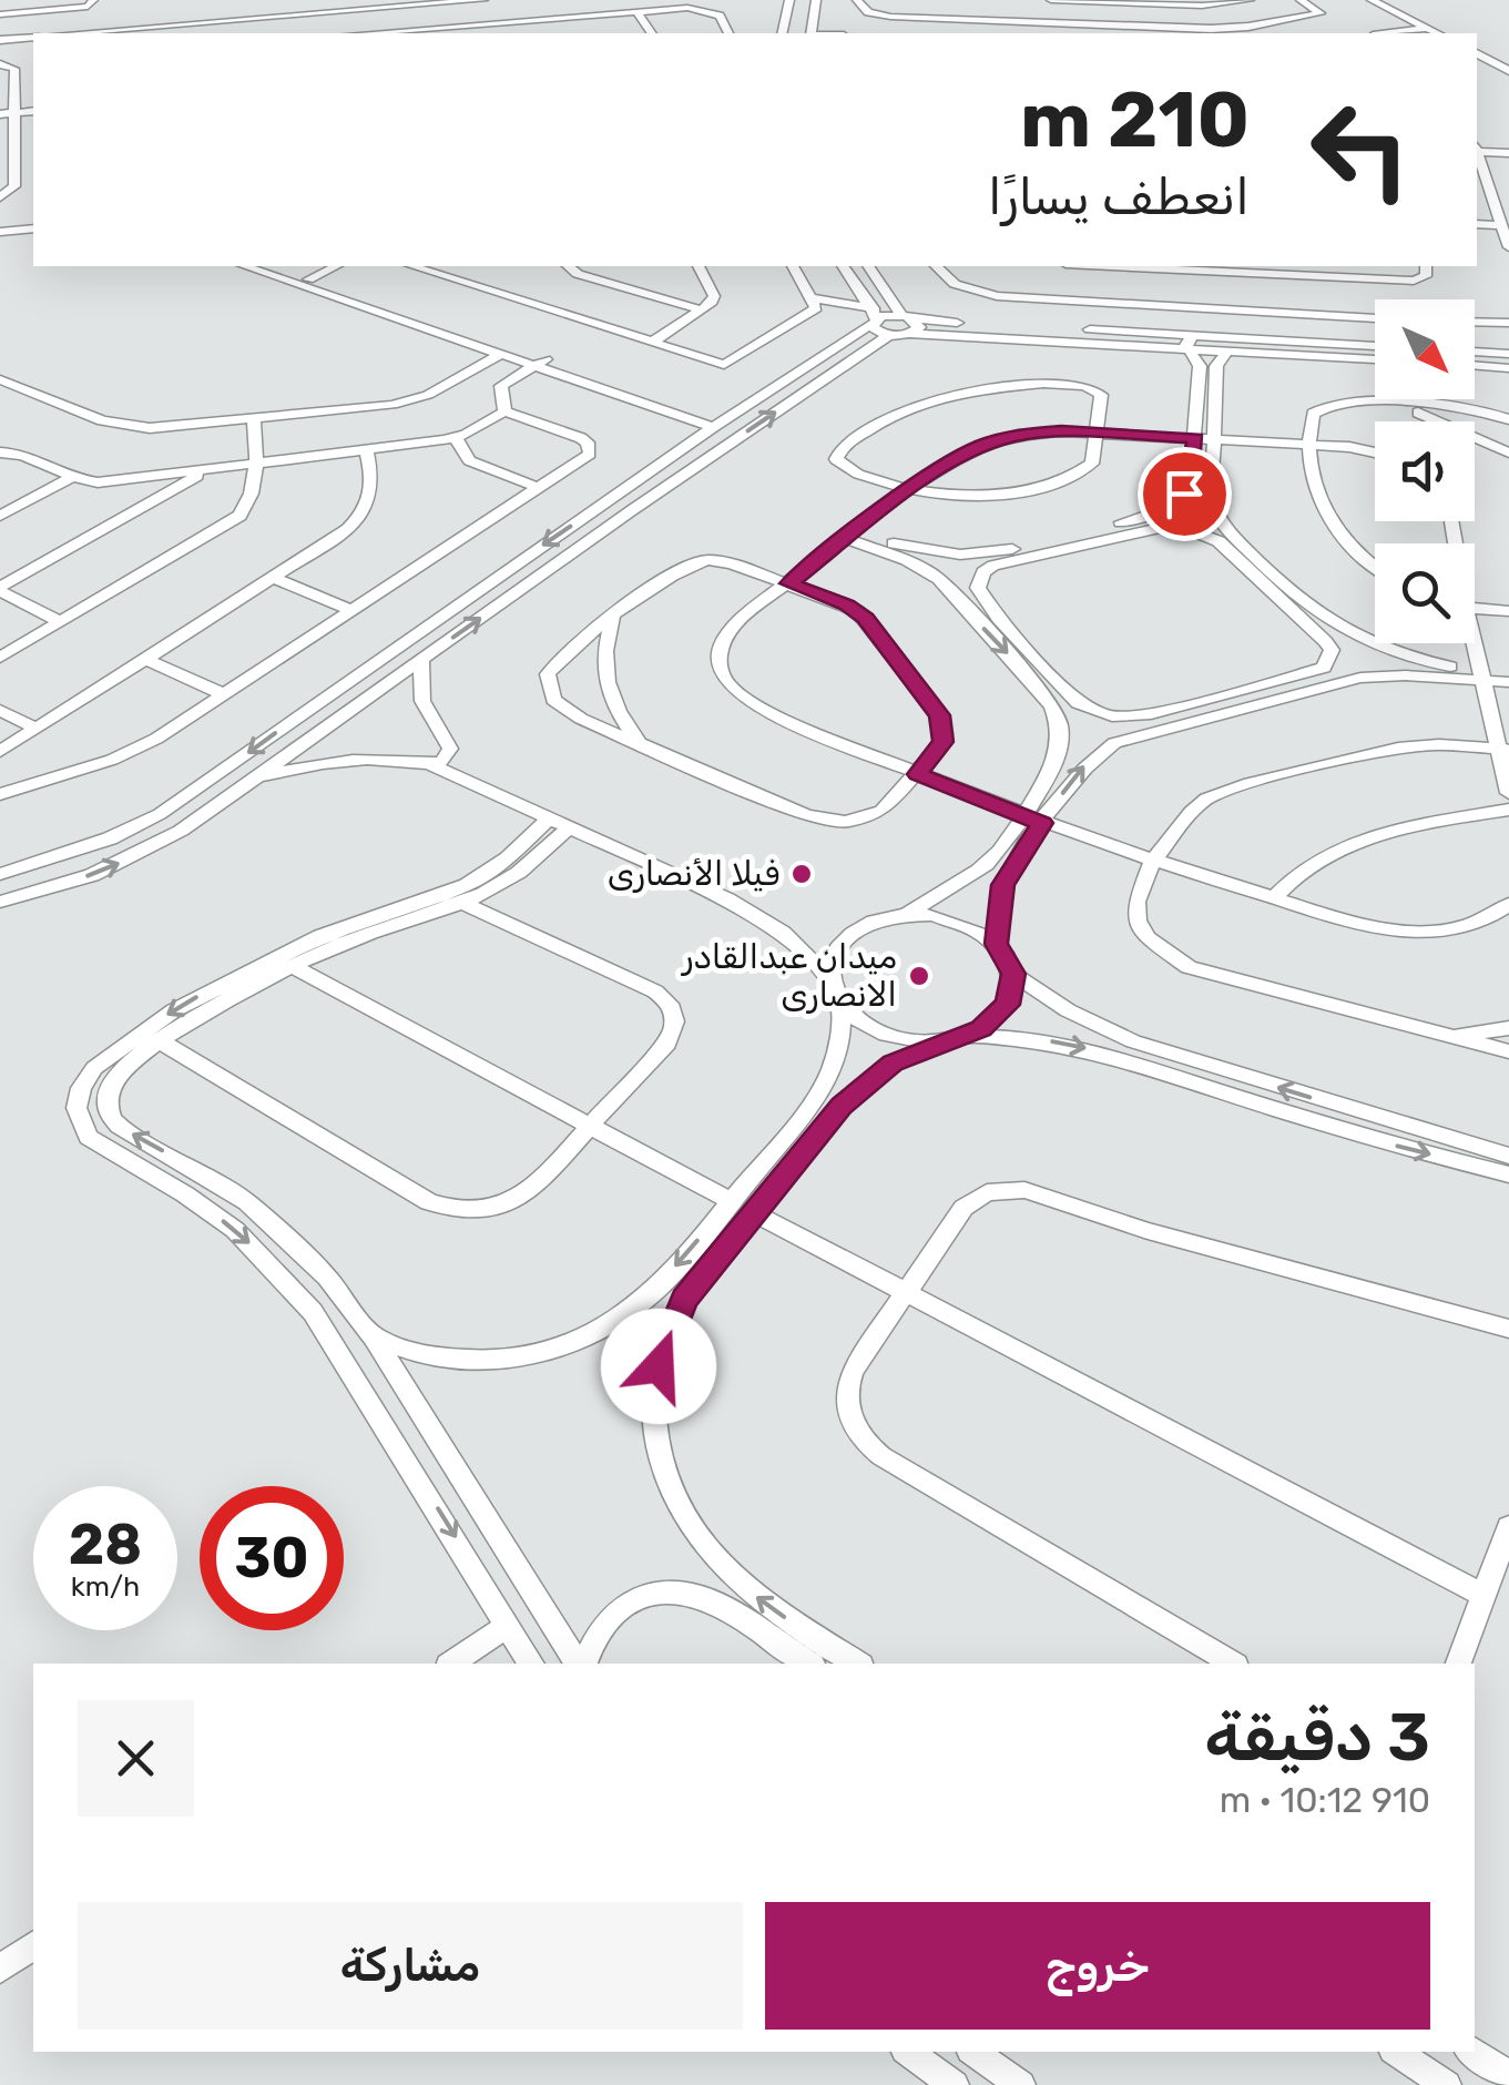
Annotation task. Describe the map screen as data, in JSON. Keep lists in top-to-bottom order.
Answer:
{
  "places": ["فيلا الأنصارى", "ميدان عبدالقادر الانصارى"],
  "north": "bottom right",
  "page": {
    "turn": ["210 m", "انعطف يسارًا"],
    "speed": "28 km/h",
    "limit": "30",
    "heading": ["3 دقيقة", "910 m · 10:12"],
    "buttons": ["خروج", "مشاركة"]
  }
}
